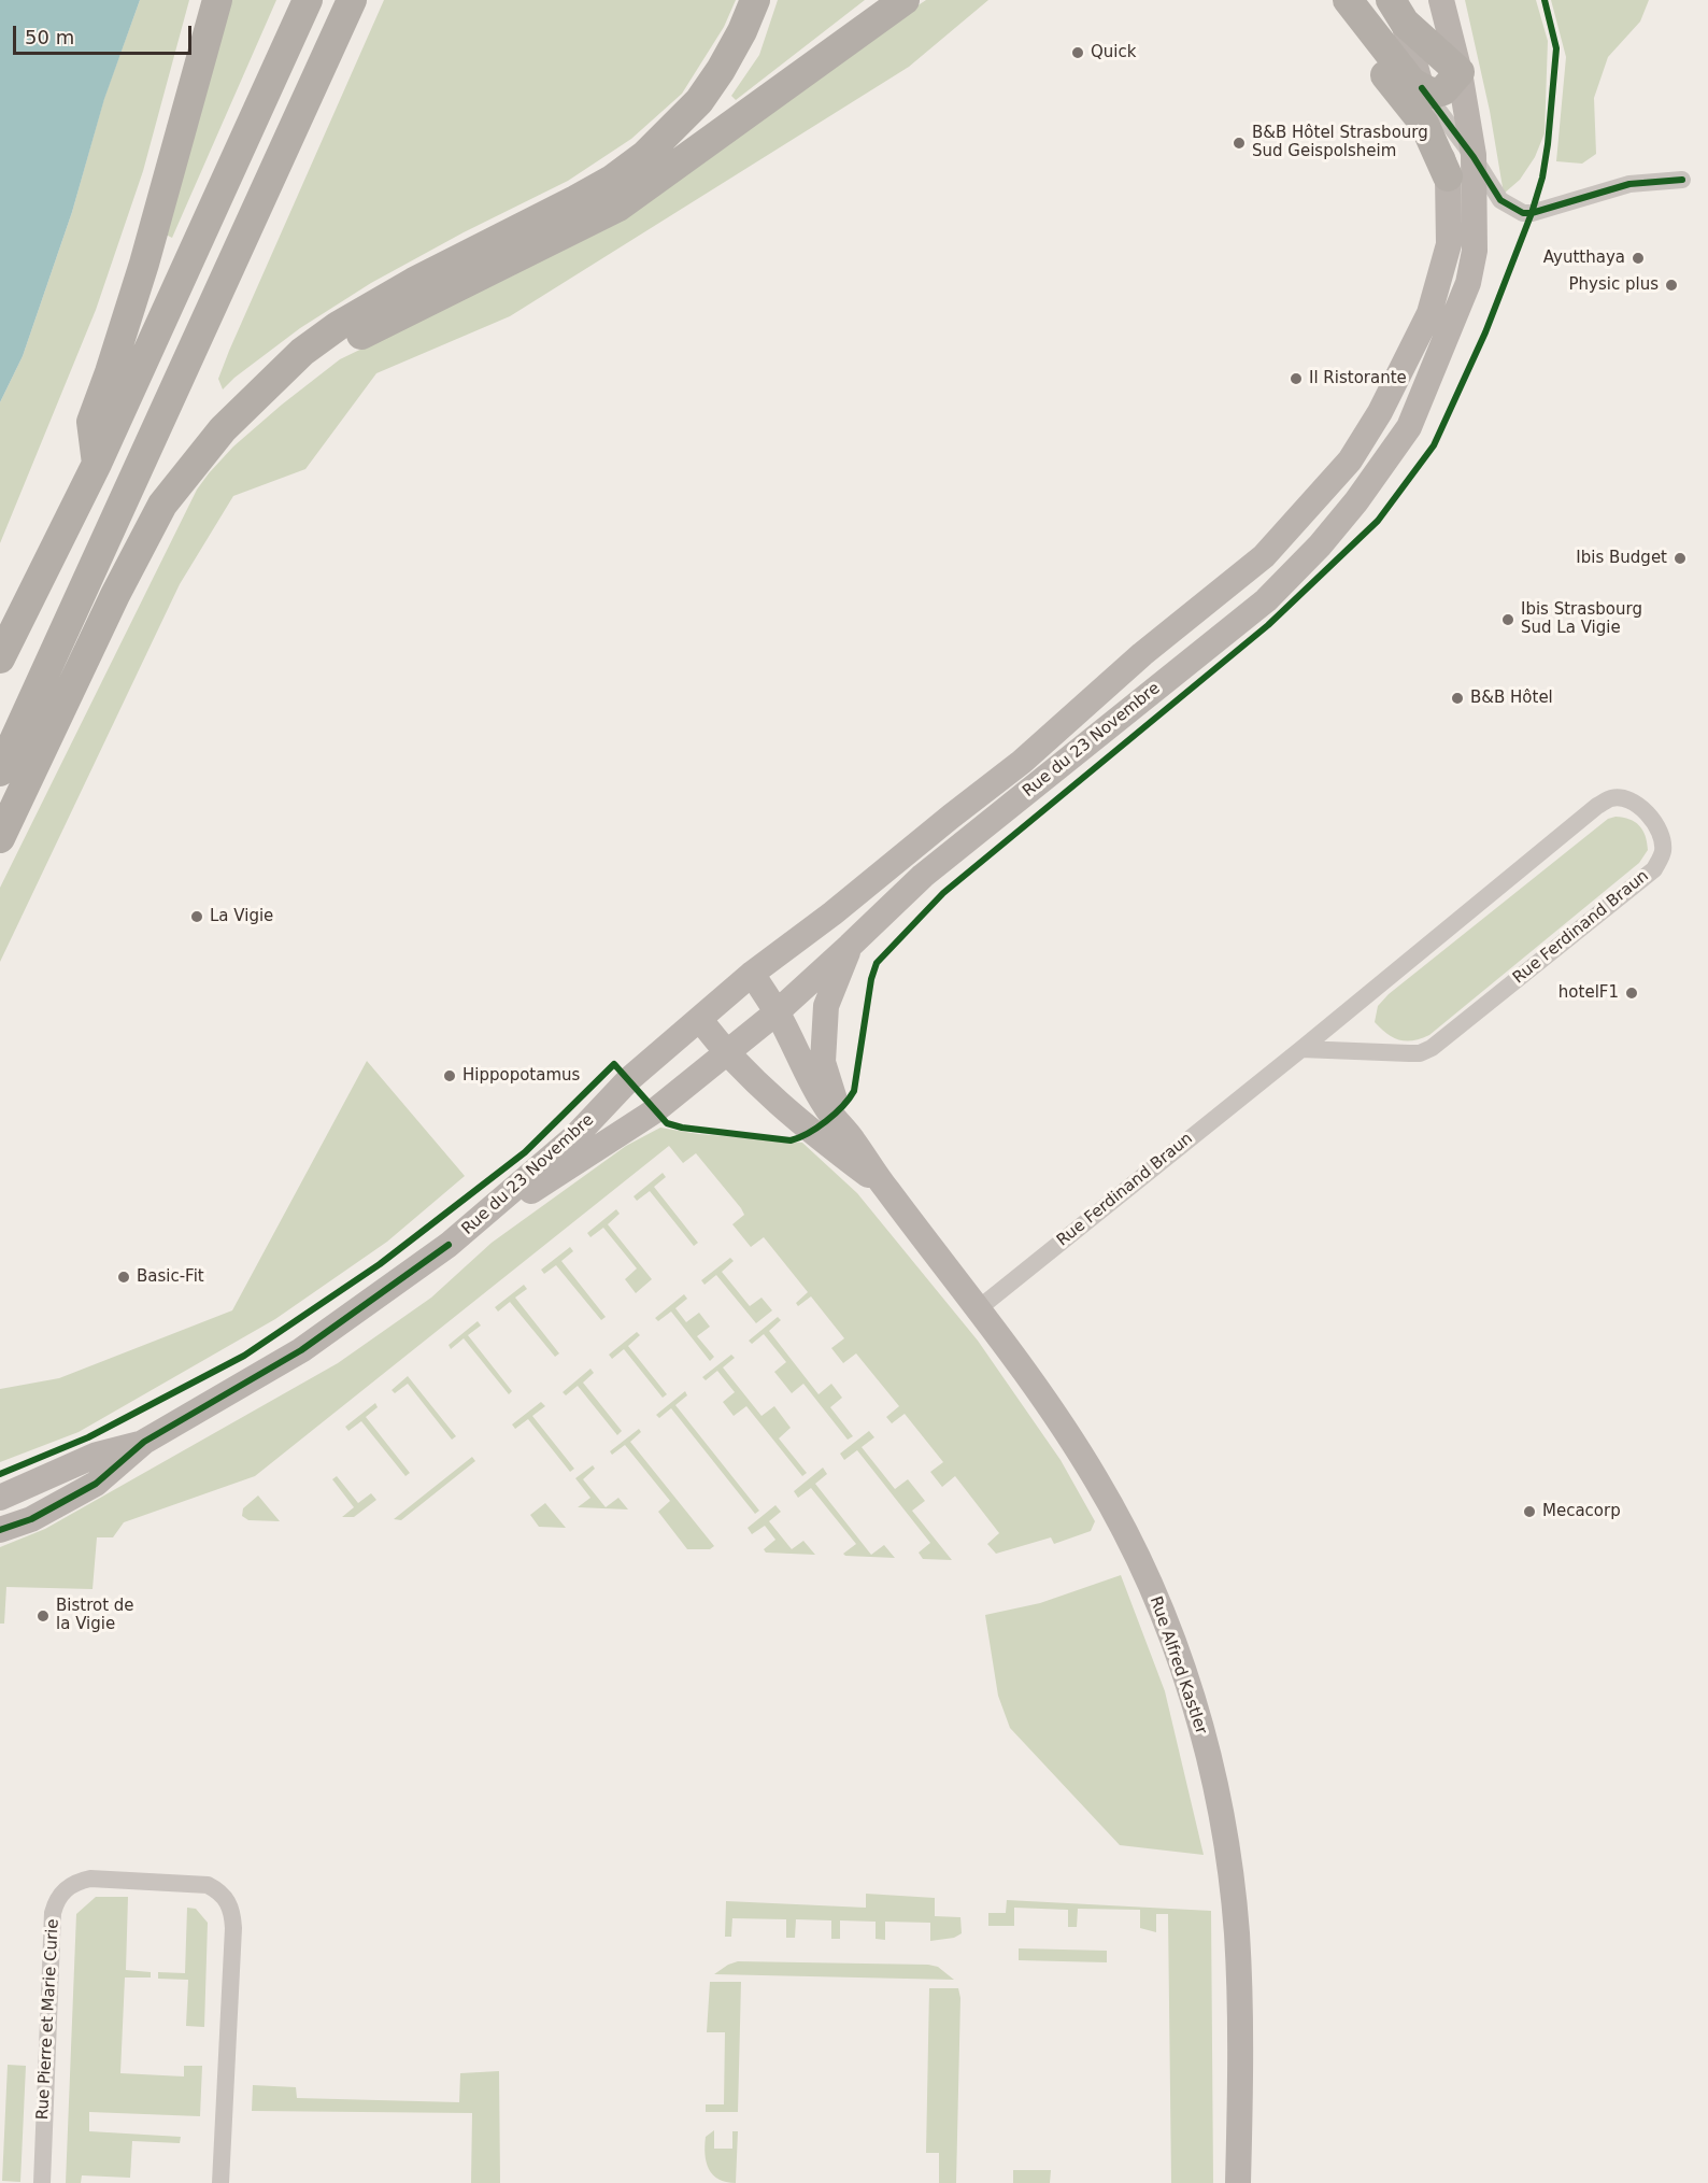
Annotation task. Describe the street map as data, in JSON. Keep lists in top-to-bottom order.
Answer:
{
  "streets": {
    "main road": ["Rue du 23 Novembre", "Rue Alfred Kastler"],
    "street": ["Rue Ferdinand Braun", "Rue Pierre et Marie Curie"]
  },
  "crossings": [
    ["Rue du 23 Novembre", "Rue Alfred Kastler"],
    ["Rue Ferdinand Braun", "Rue Alfred Kastler"]
  ],
  "places": [
    "Quick",
    "B&B Hôtel Strasbourg Sud Geispolsheim",
    "Ayutthaya",
    "Physic plus",
    "Il Ristorante",
    "Ibis Budget",
    "Ibis Strasbourg Sud La Vigie",
    "B&B Hôtel",
    "La Vigie",
    "hotelF1",
    "Hippopotamus",
    "Basic-Fit",
    "Mecacorp",
    "Bistrot de la Vigie"
  ],
  "scale_bar": "50 m"
}
